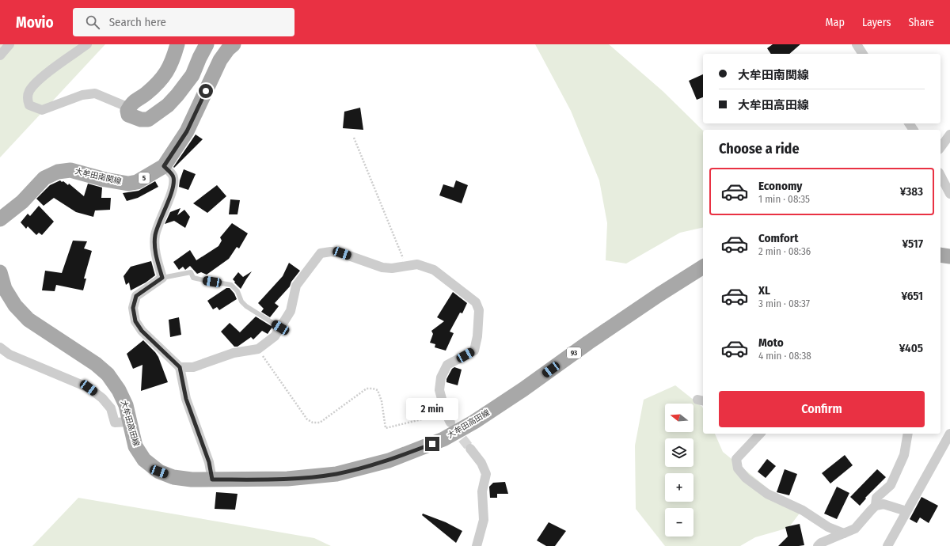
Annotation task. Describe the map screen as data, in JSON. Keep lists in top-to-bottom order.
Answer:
{
  "streets": {
    "main road": [
      "大牟田南関線",
      "5",
      "93",
      "大牟田高田線"
    ]
  },
  "north": "left",
  "page": {
    "header": "Movio",
    "search": "Search here",
    "nav": ["Map", "Layers", "Share"],
    "banner": ["大牟田南関線", "大牟田高田線"],
    "heading": "Choose a ride",
    "list": [
      {
        "name": "Economy",
        "note": "1 min · 08:35",
        "value": "¥383"
      },
      {
        "name": "Comfort",
        "note": "2 min · 08:36",
        "value": "¥517"
      },
      {
        "name": "XL",
        "note": "3 min · 08:37",
        "value": "¥651"
      },
      {
        "name": "Moto",
        "note": "4 min · 08:38",
        "value": "¥405"
      }
    ],
    "buttons": "Confirm",
    "bubble": "2 min",
    "map_buttons": ["+", "−"]
  }
}
